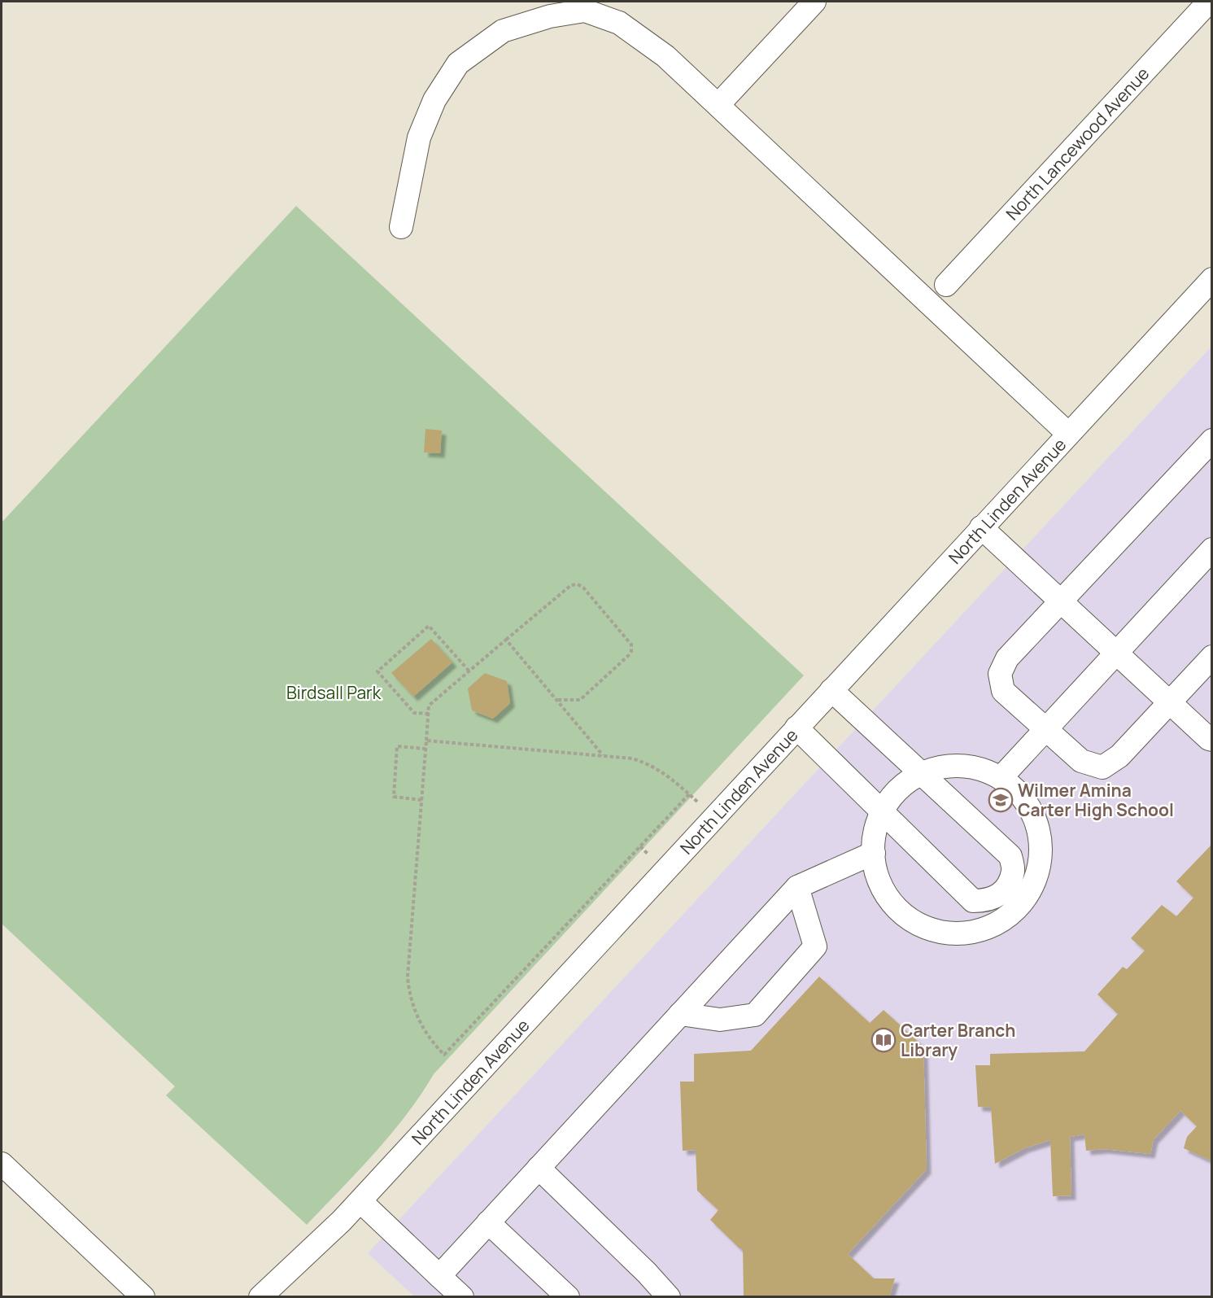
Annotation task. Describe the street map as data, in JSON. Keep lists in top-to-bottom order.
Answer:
{
  "streets": {
    "street": ["North Lancewood Avenue", "North Linden Avenue"]
  },
  "parks": ["Birdsall Park"],
  "places": {
    "school or university": ["Wilmer Amina Carter High School"],
    "library": ["Carter Branch Library"]
  }
}
